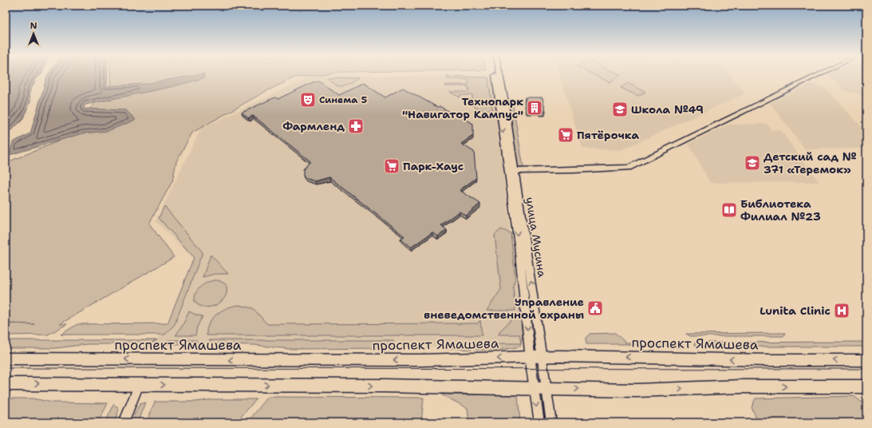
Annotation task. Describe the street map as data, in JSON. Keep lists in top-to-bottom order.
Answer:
{
  "streets": {
    "main road": ["проспект Ямашева"],
    "street": ["улица Мусина"]
  },
  "crossings": [
    ["улица Мусина", "проспект Ямашева"]
  ],
  "places": {
    "theatre": ["Синема 5"],
    "building": ["Технопарк \"Навигатор Кампус\""],
    "school or university": ["Школа №49", "Детский сад № 371 «Теремок»"],
    "pharmacy": ["Фармленд"],
    "supermarket": ["Пятёрочка", "Парк-Хаус"],
    "library": ["Библиотека Филиал №23"],
    "public building": ["Управление вневедомственной охраны"],
    "hospital": ["Lunita Clinic"]
  },
  "north": "top"
}
